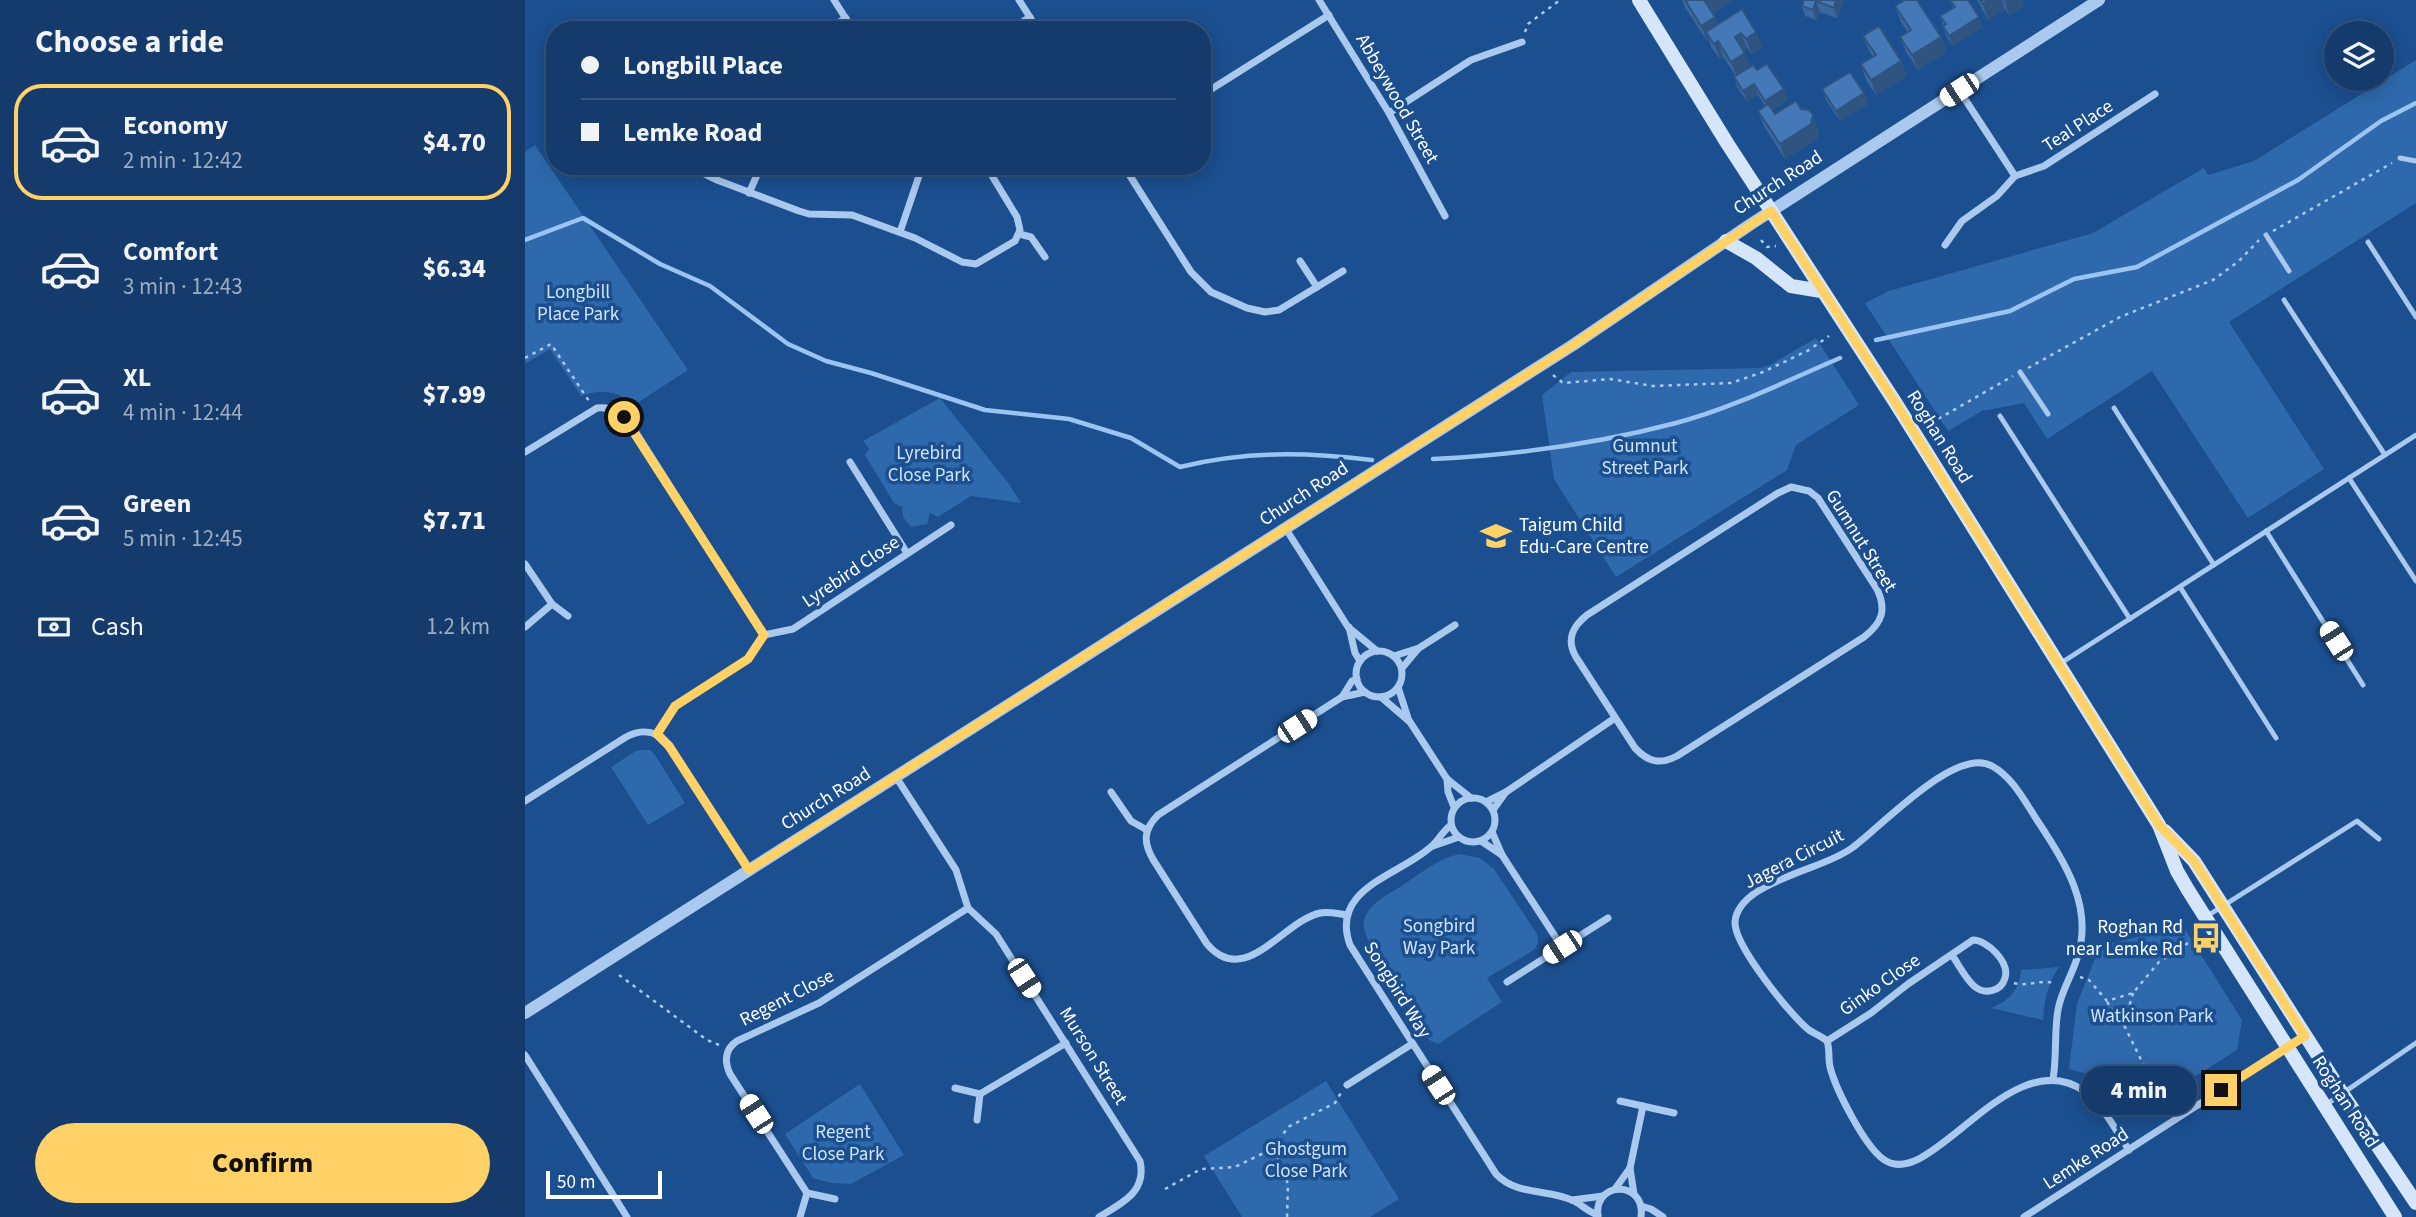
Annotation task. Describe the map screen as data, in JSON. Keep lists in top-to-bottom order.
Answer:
{
  "streets": {
    "main road": ["Roghan Road"],
    "street": [
      "Abbeywood Street",
      "Teal Place",
      "Church Road",
      "Gumnut Street",
      "Lyrebird Close",
      "Jagera Circuit",
      "Ginko Close",
      "Songbird Way",
      "Regent Close",
      "Murson Street",
      "Lemke Road"
    ]
  },
  "crossings": [
    ["Church Road", "Roghan Road"],
    ["Church Road", "Murson Street"],
    ["Roghan Road", "Lemke Road"],
    ["Jagera Circuit", "Ginko Close"],
    ["Regent Close", "Murson Street"]
  ],
  "parks": [
    "Longbill Place Park",
    "Gumnut Street Park",
    "Lyrebird Close Park",
    "Songbird Way Park",
    "Watkinson Park",
    "Regent Close Park",
    "Ghostgum Close Park"
  ],
  "places": {
    "school or university": ["Taigum Child Edu-Care Centre"],
    "bus stop": ["Roghan Rd near Lemke Rd"]
  },
  "scale_bar": "50 m",
  "page": {
    "heading": "Choose a ride",
    "banner": ["Longbill Place", "Lemke Road"],
    "list": [
      {
        "name": "Economy",
        "note": "2 min · 12:42",
        "value": "$4.70"
      },
      {
        "name": "Comfort",
        "note": "3 min · 12:43",
        "value": "$6.34"
      },
      {
        "name": "XL",
        "note": "4 min · 12:44",
        "value": "$7.99"
      },
      {
        "name": "Green",
        "note": "5 min · 12:45",
        "value": "$7.71"
      }
    ],
    "pay": ["Cash", "1.2 km"],
    "bubble": "4 min",
    "buttons": "Confirm",
    "scale": "50 m"
  }
}
